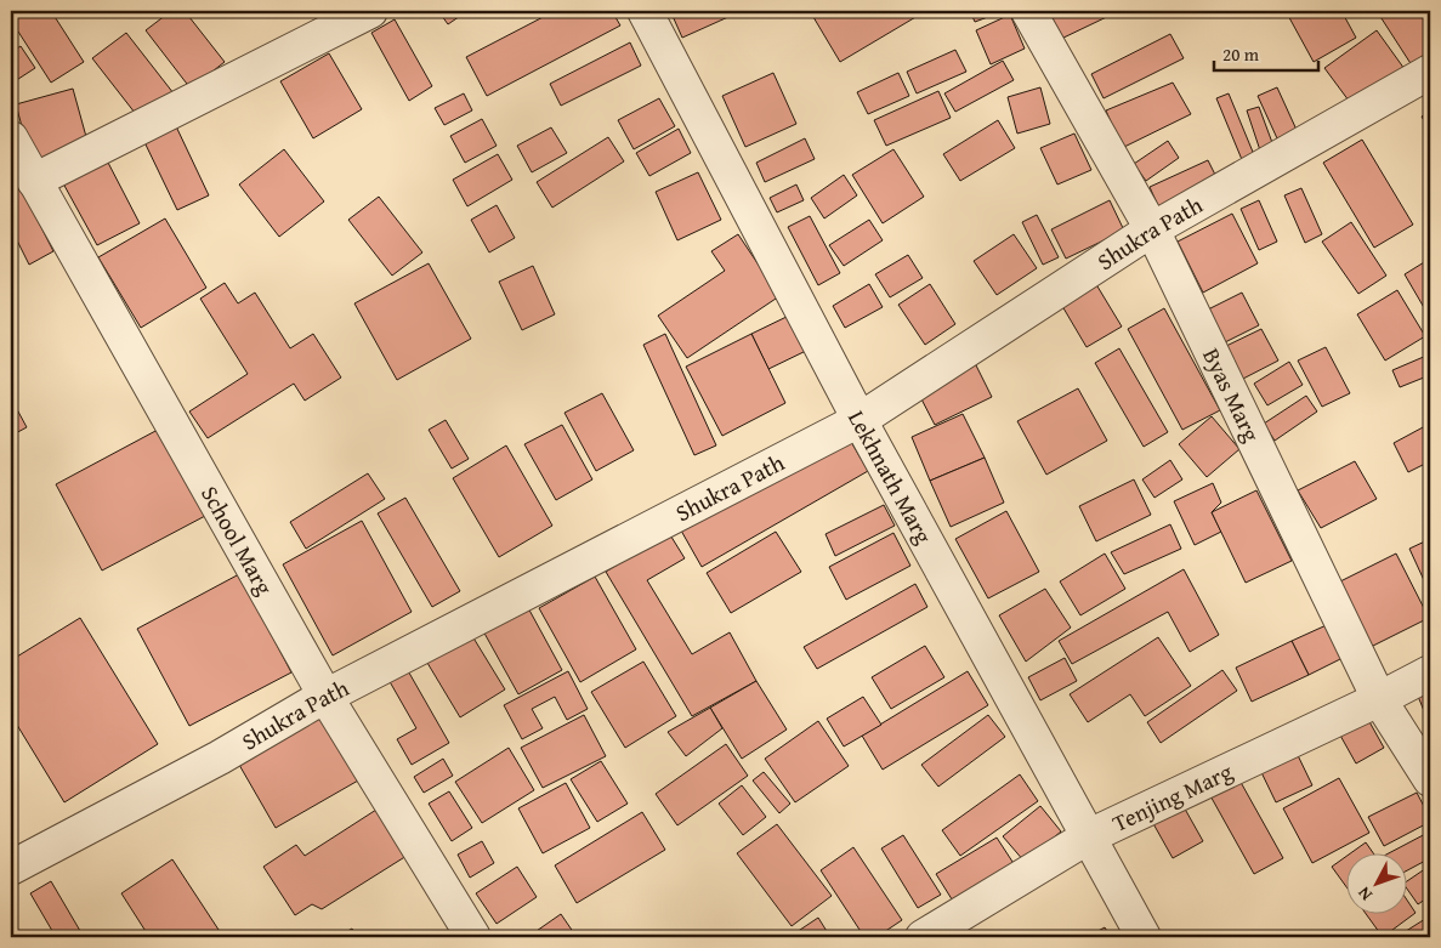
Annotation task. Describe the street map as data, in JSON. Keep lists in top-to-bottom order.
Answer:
{
  "streets": {
    "street": [
      "Shukra Path",
      "Byas Marg",
      "Lekhnath Marg",
      "School Marg",
      "Tenjing Marg"
    ]
  },
  "crossings": [
    ["Shukra Path", "Byas Marg"],
    ["Shukra Path", "Lekhnath Marg"],
    ["Shukra Path", "School Marg"],
    ["Byas Marg", "Tenjing Marg"],
    ["Lekhnath Marg", "Tenjing Marg"]
  ],
  "scale_bar": "20 m",
  "north": "bottom left"
}
